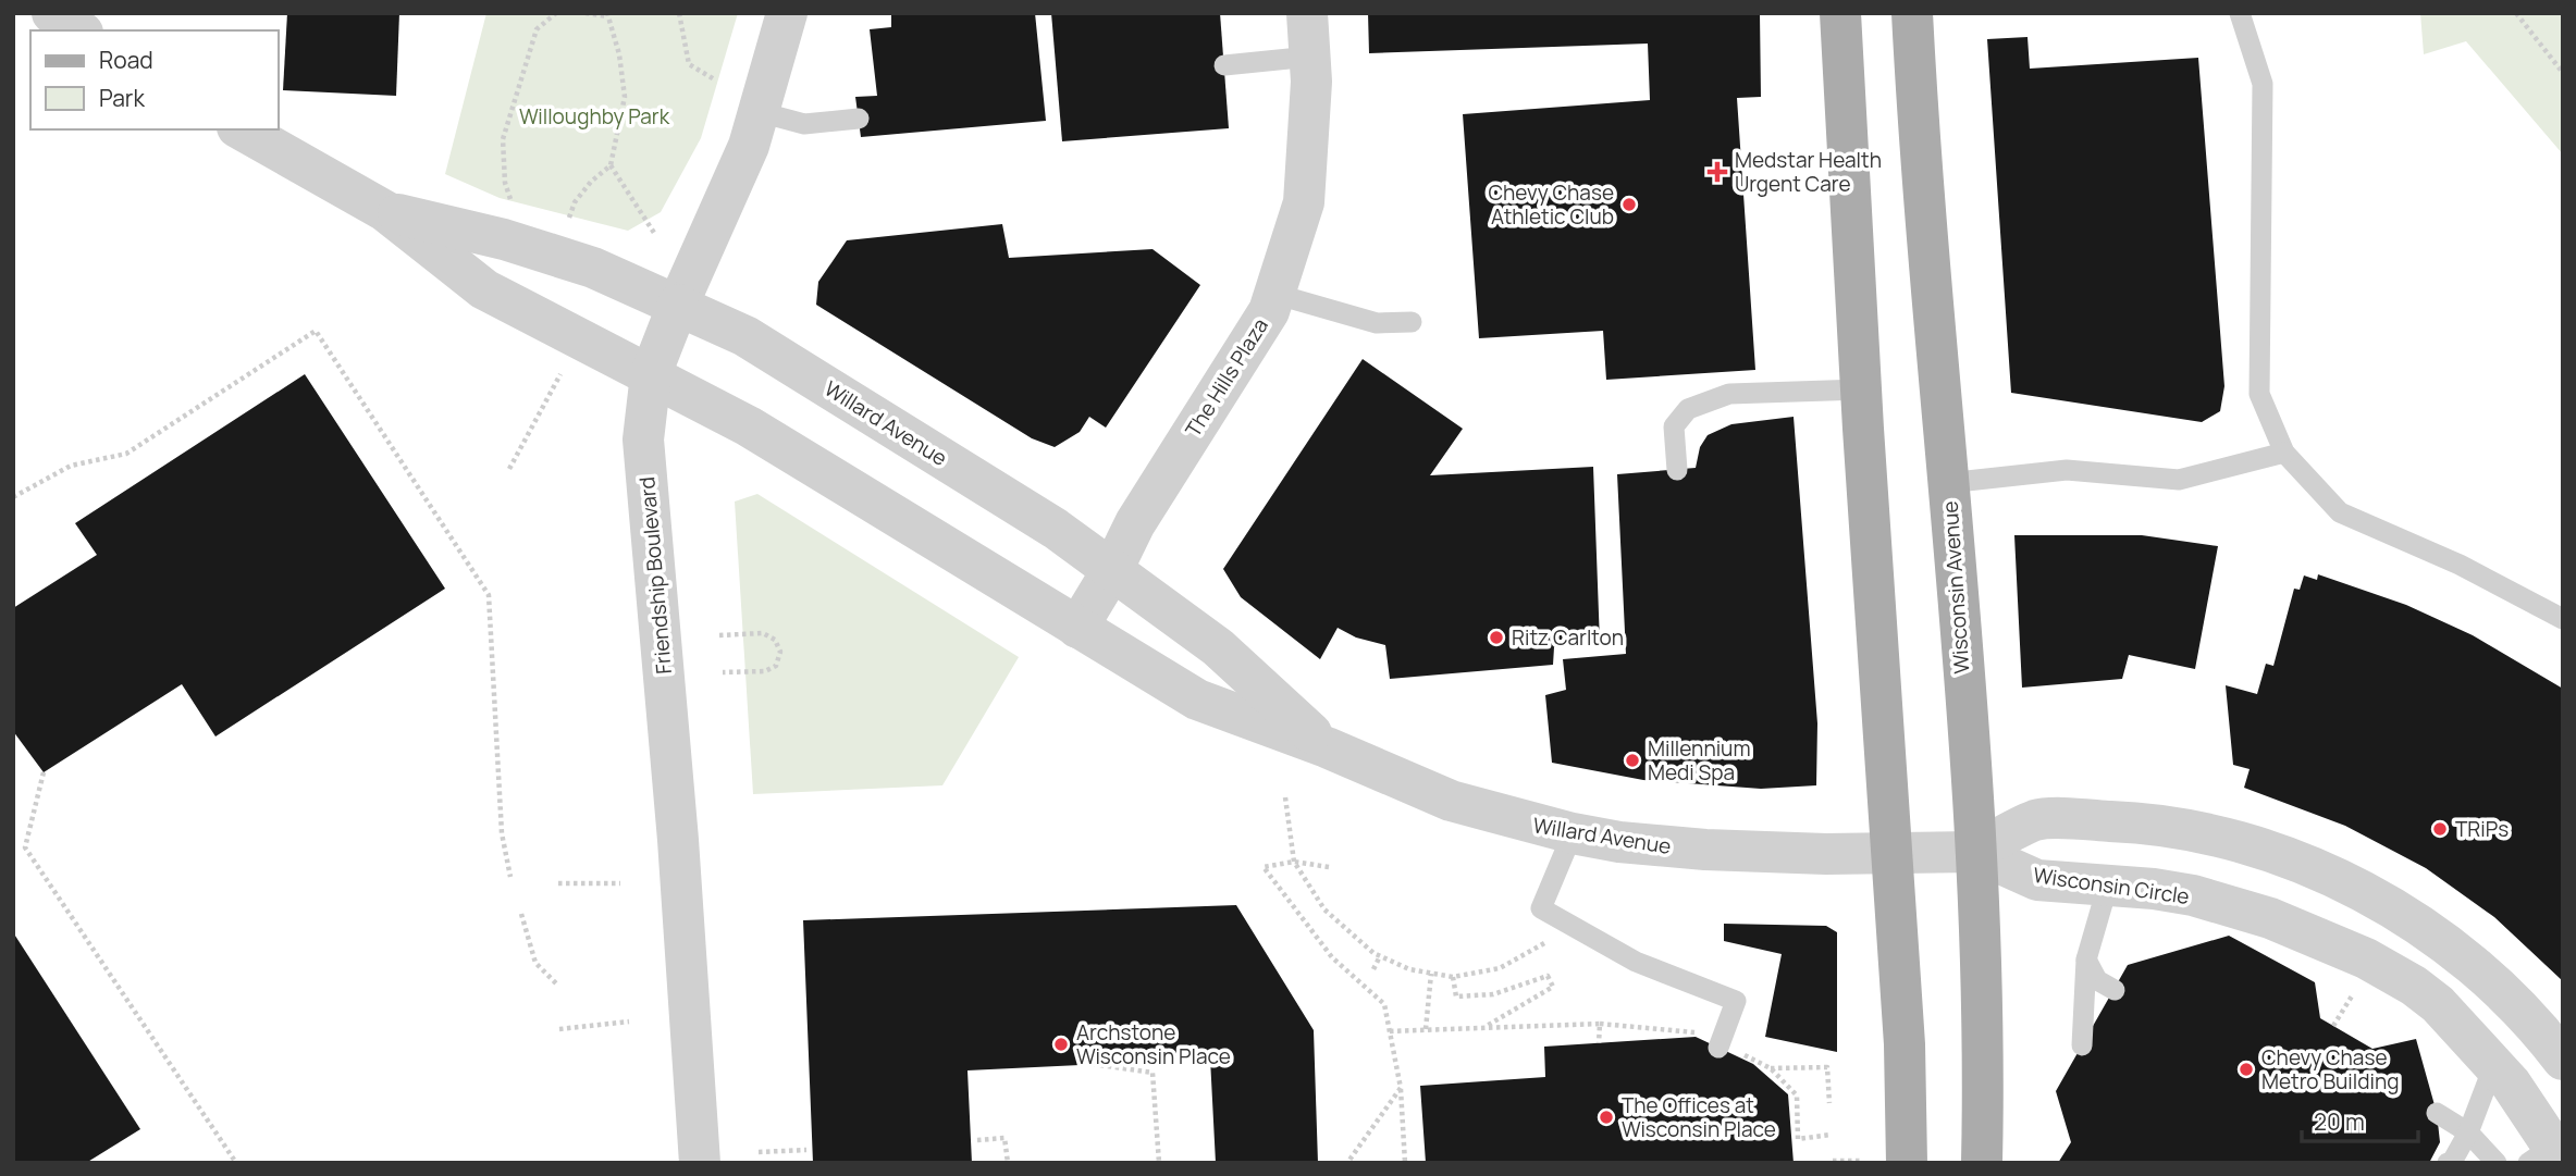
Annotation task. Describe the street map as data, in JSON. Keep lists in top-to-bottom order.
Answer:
{
  "streets": {
    "main road": ["Wisconsin Avenue"],
    "street": [
      "The Hills Plaza",
      "Willard Avenue",
      "Friendship Boulevard",
      "Wisconsin Circle"
    ]
  },
  "crossings": [
    ["The Hills Plaza", "Willard Avenue"],
    ["Willard Avenue", "Friendship Boulevard"],
    ["Willard Avenue", "Wisconsin Circle"],
    ["Wisconsin Avenue", "Wisconsin Circle"]
  ],
  "parks": ["Willoughby Park"],
  "places": {
    "health": ["Medstar Health Urgent Care"],
    "other": [
      "Chevy Chase Athletic Club",
      "Ritz Carlton",
      "Millennium Medi Spa",
      "TRiPs",
      "Archstone Wisconsin Place",
      "Chevy Chase Metro Building",
      "The Offices at Wisconsin Place"
    ]
  },
  "legend": ["Road", "Park"],
  "scale_bar": "20 m"
}
